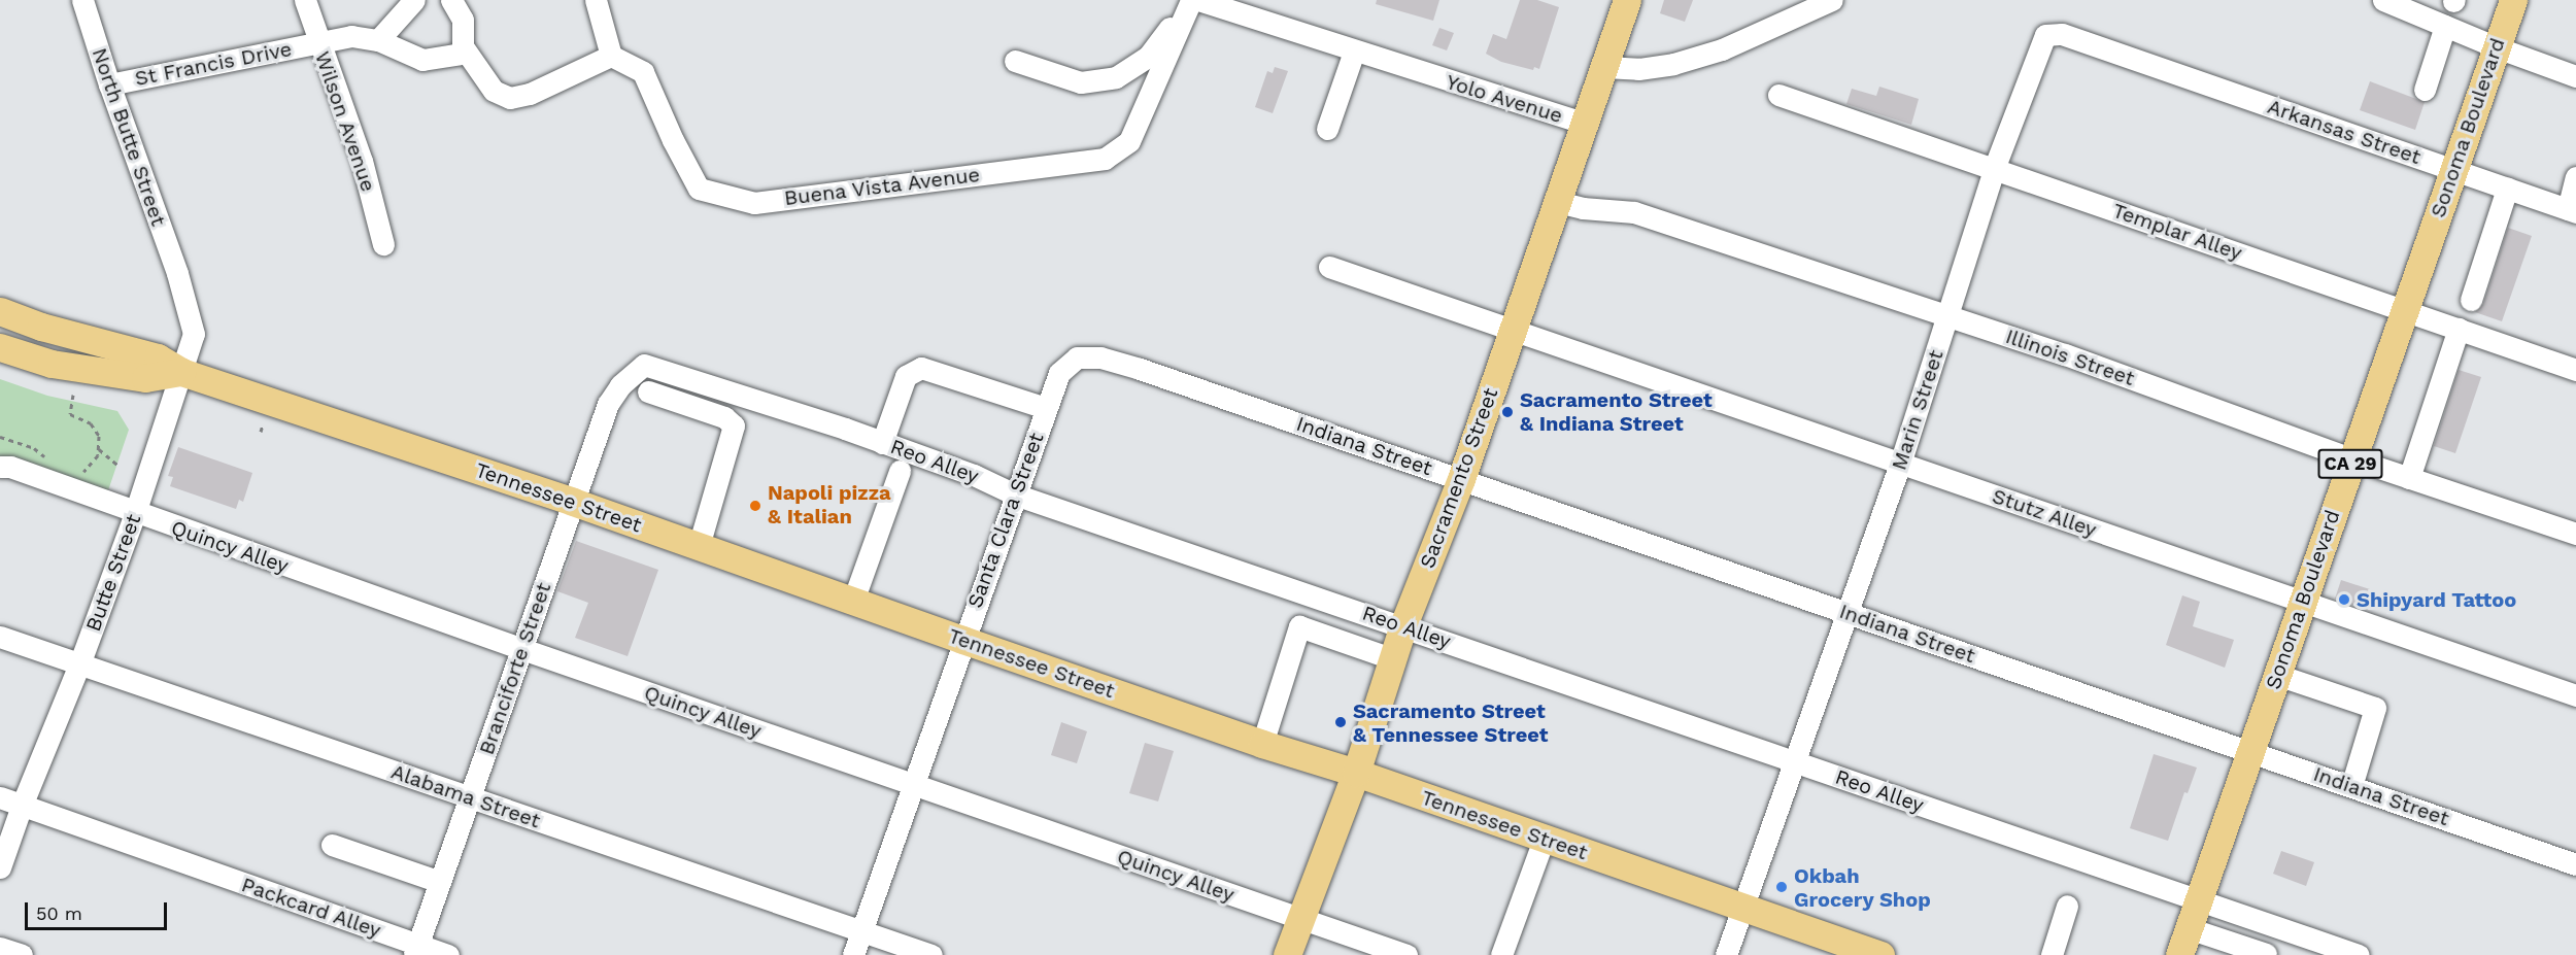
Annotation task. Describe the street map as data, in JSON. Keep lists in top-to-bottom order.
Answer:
{
  "streets": {
    "main road": [
      "Sonoma Boulevard",
      "CA 29",
      "Sacramento Street",
      "Tennessee Street"
    ],
    "street": [
      "St Francis Drive",
      "Yolo Avenue",
      "Wilson Avenue",
      "Arkansas Street",
      "North Butte Street",
      "Buena Vista Avenue",
      "Templar Alley",
      "Illinois Street",
      "Marin Street",
      "Indiana Street",
      "Reo Alley",
      "Stutz Alley",
      "Santa Clara Street",
      "Quincy Alley",
      "Butte Street",
      "Branciforte Street",
      "Alabama Street",
      "Packcard Alley"
    ]
  },
  "crossings": [
    ["St Francis Drive", "Wilson Avenue"],
    ["St Francis Drive", "North Butte Street"],
    ["Yolo Avenue", "Sacramento Street"],
    ["Sonoma Boulevard", "Arkansas Street"],
    ["Sonoma Boulevard", "Templar Alley"],
    ["Sonoma Boulevard", "Illinois Street"],
    ["Sonoma Boulevard", "Indiana Street"],
    ["Sonoma Boulevard", "Reo Alley"],
    ["Sonoma Boulevard", "Stutz Alley"],
    ["Arkansas Street", "Marin Street"],
    ["North Butte Street", "Butte Street"],
    ["Templar Alley", "Marin Street"],
    ["Illinois Street", "Marin Street"],
    ["Illinois Street", "Sacramento Street"],
    ["Marin Street", "Indiana Street"],
    ["Marin Street", "Reo Alley"],
    ["Marin Street", "Tennessee Street"],
    ["Marin Street", "Stutz Alley"],
    ["Indiana Street", "Sacramento Street"],
    ["Indiana Street", "Santa Clara Street"],
    ["Reo Alley", "Sacramento Street"],
    ["Reo Alley", "Santa Clara Street"],
    ["Reo Alley", "Branciforte Street"],
    ["Sacramento Street", "Tennessee Street"],
    ["Sacramento Street", "Stutz Alley"],
    ["Sacramento Street", "Quincy Alley"],
    ["Tennessee Street", "Santa Clara Street"],
    ["Tennessee Street", "Butte Street"],
    ["Tennessee Street", "Branciforte Street"],
    ["Santa Clara Street", "Quincy Alley"],
    ["Santa Clara Street", "Alabama Street"],
    ["Quincy Alley", "Butte Street"],
    ["Quincy Alley", "Branciforte Street"],
    ["Butte Street", "Alabama Street"],
    ["Butte Street", "Packcard Alley"],
    ["Branciforte Street", "Alabama Street"],
    ["Branciforte Street", "Packcard Alley"]
  ],
  "places": [
    "Sacramento Street & Indiana Street",
    "Napoli pizza & Italian",
    "Shipyard Tattoo",
    "Sacramento Street & Tennessee Street",
    "Okbah Grocery Shop"
  ],
  "scale_bar": "50 m"
}
